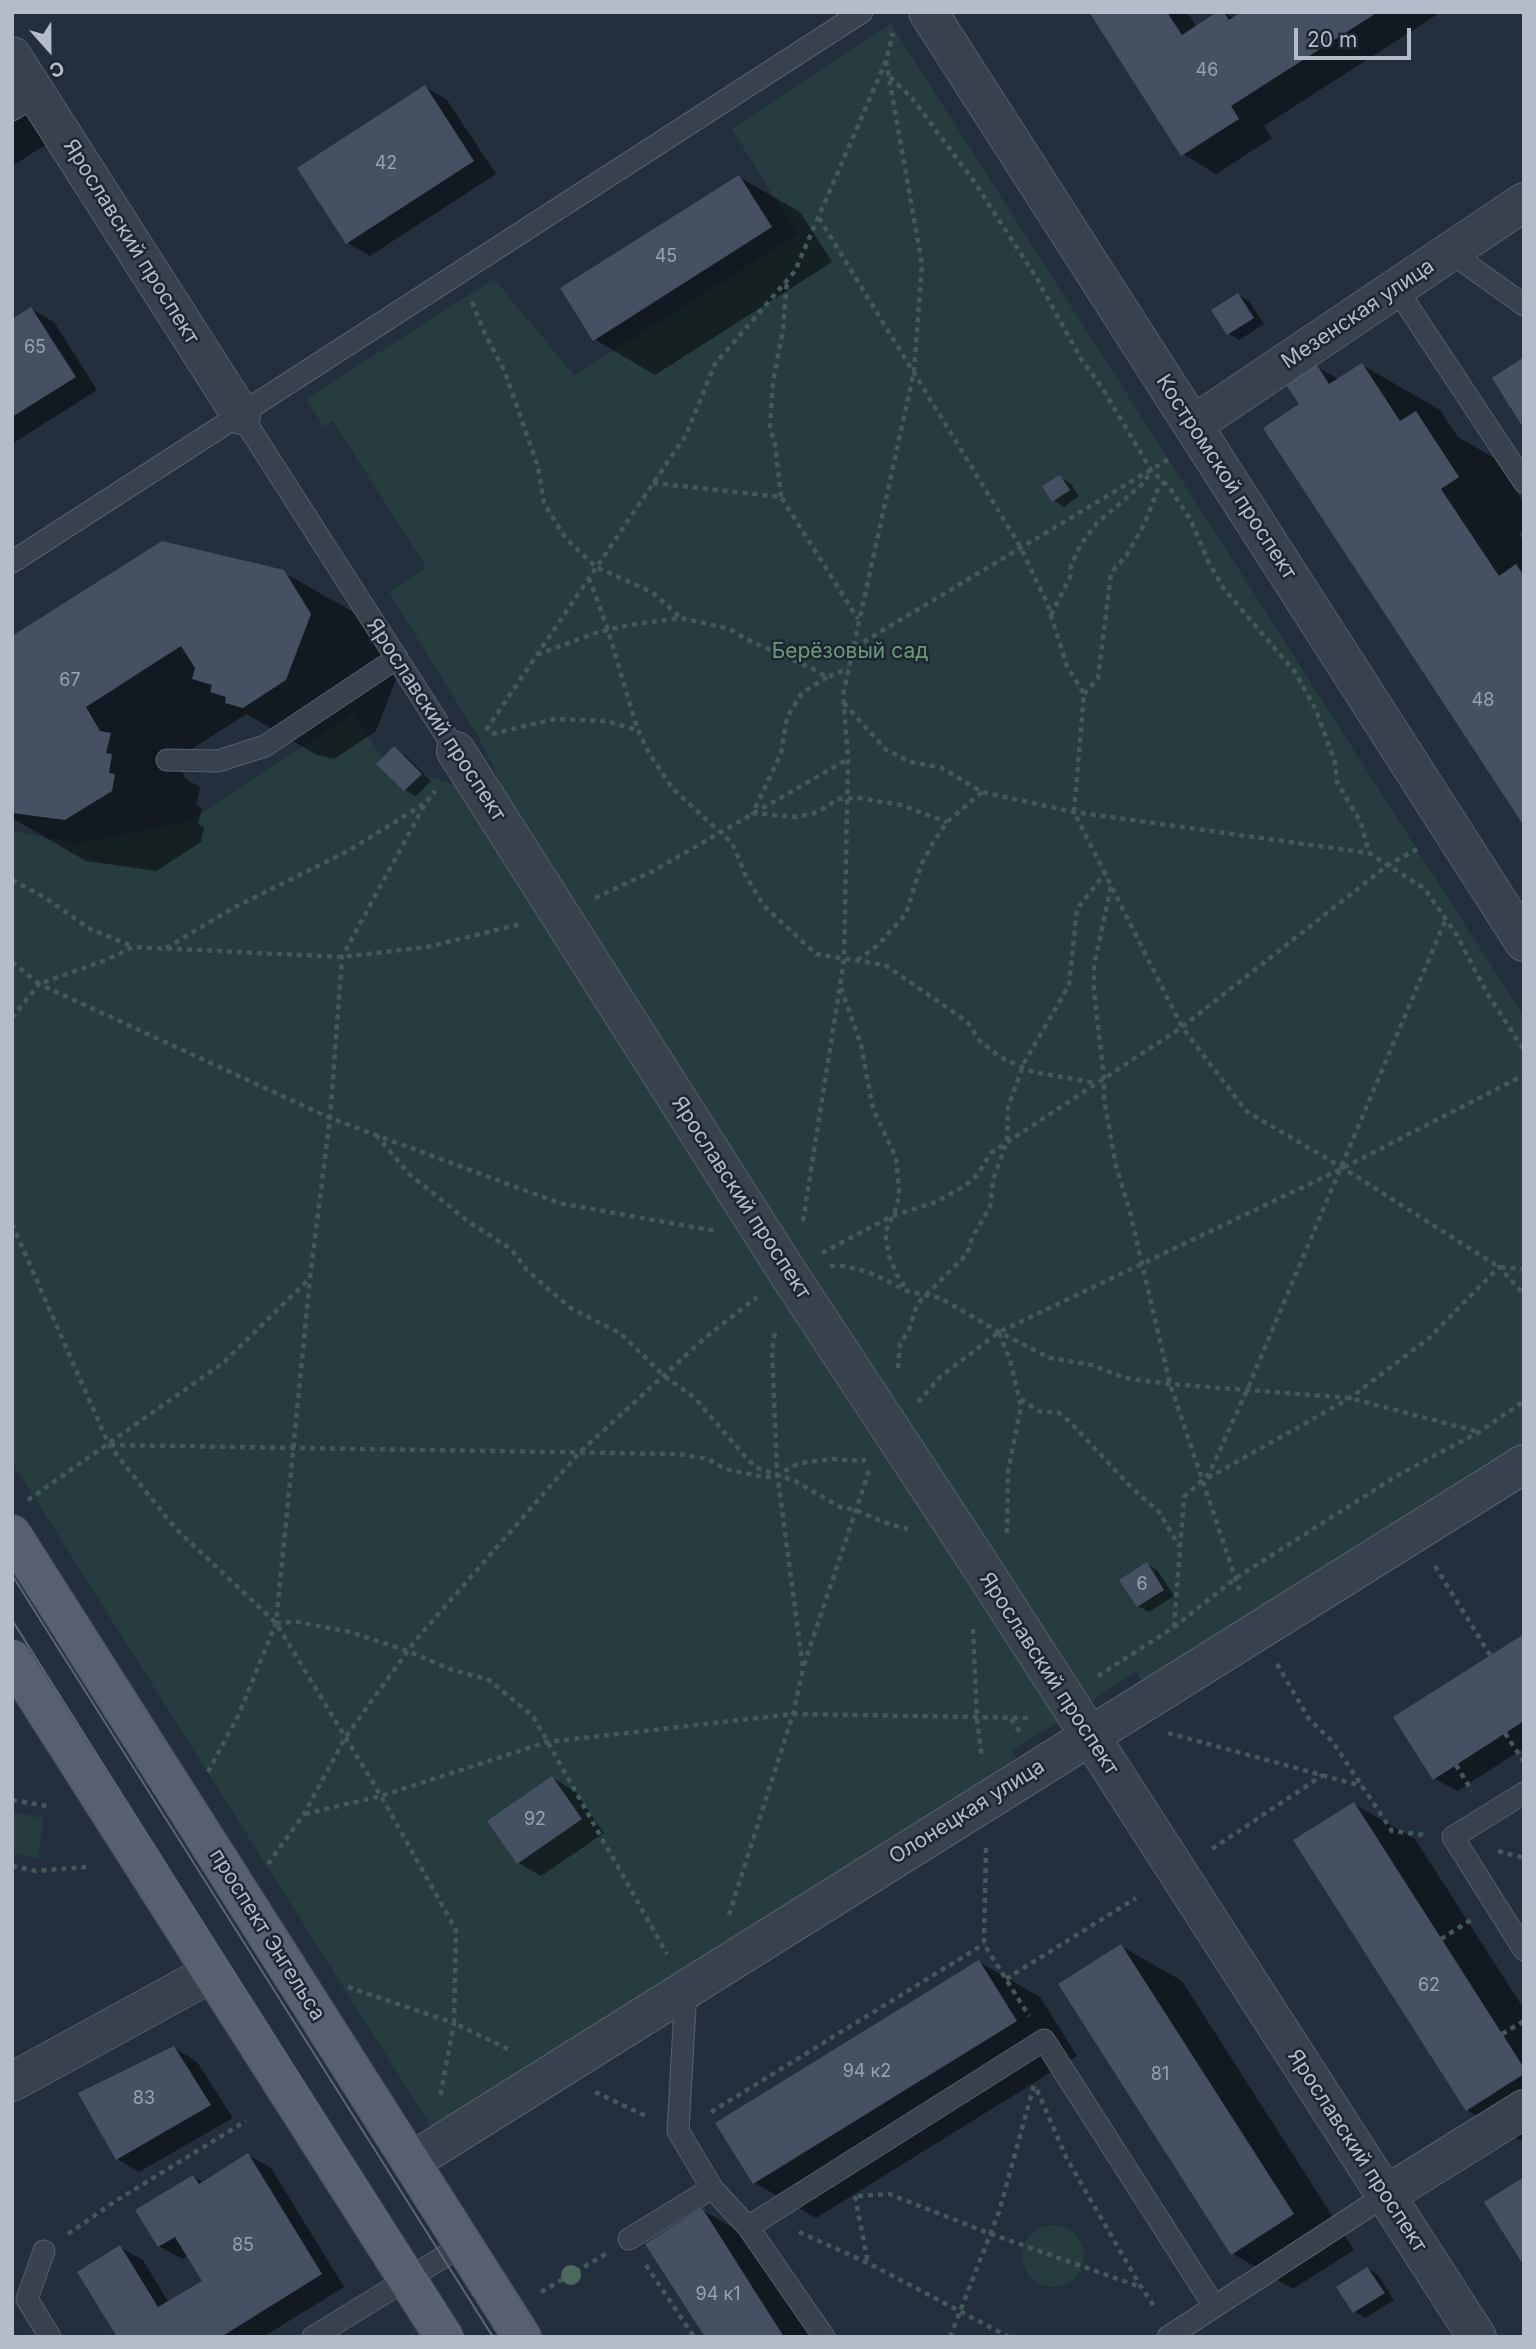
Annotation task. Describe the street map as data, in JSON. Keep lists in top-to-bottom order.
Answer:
{
  "streets": {
    "main road": ["проспект Энгельса"],
    "street": [
      "Ярославский проспект",
      "Мезенская улица",
      "Костромской проспект",
      "Олонецкая улица"
    ]
  },
  "crossings": [
    ["Ярославский проспект", "Олонецкая улица"],
    ["Мезенская улица", "Костромской проспект"],
    ["Олонецкая улица", "проспект Энгельса"]
  ],
  "parks": ["Берёзовый сад"],
  "house_numbers": [
    "46",
    "42",
    "45",
    "65",
    "67",
    "48",
    "6",
    "92",
    "62",
    "94 к2",
    "81",
    "83",
    "85",
    "94 к1"
  ],
  "scale_bar": "20 m",
  "north": "bottom"
}
